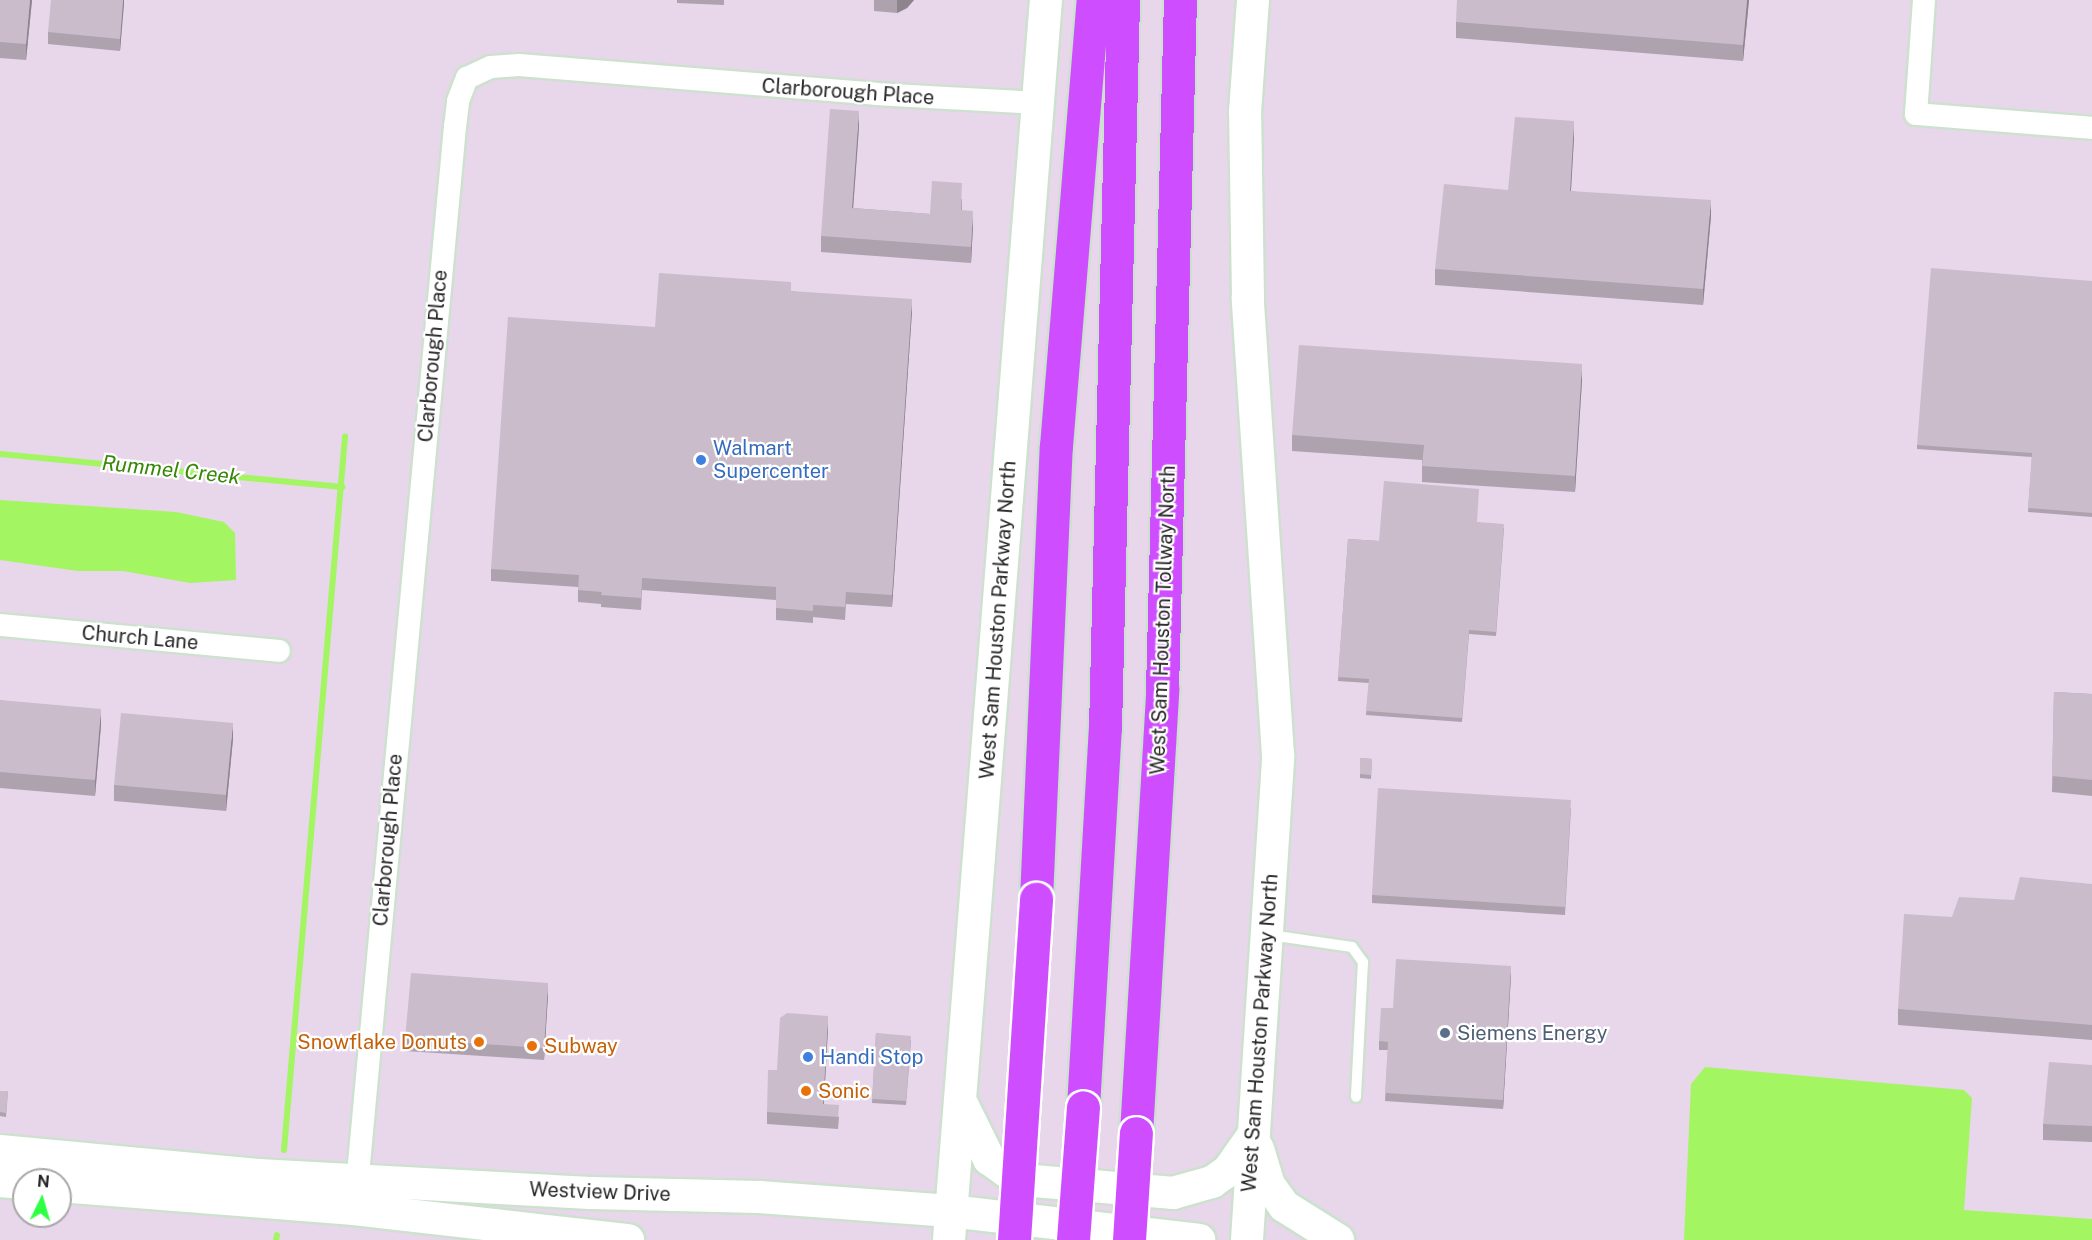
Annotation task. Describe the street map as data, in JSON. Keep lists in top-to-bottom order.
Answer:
{
  "streets": {
    "highway": ["West Sam Houston Tollway North"],
    "main road": ["West Sam Houston Parkway North", "Westview Drive"],
    "street": ["Clarborough Place", "Church Lane"]
  },
  "crossings": [
    ["Clarborough Place", "West Sam Houston Parkway North"],
    ["Clarborough Place", "Westview Drive"],
    ["West Sam Houston Parkway North", "Westview Drive"]
  ],
  "water": ["Rummel Creek"],
  "places": [
    "Walmart Supercenter",
    "Siemens Energy",
    "Snowflake Donuts",
    "Subway",
    "Handi Stop",
    "Sonic"
  ],
  "north": "top"
}
